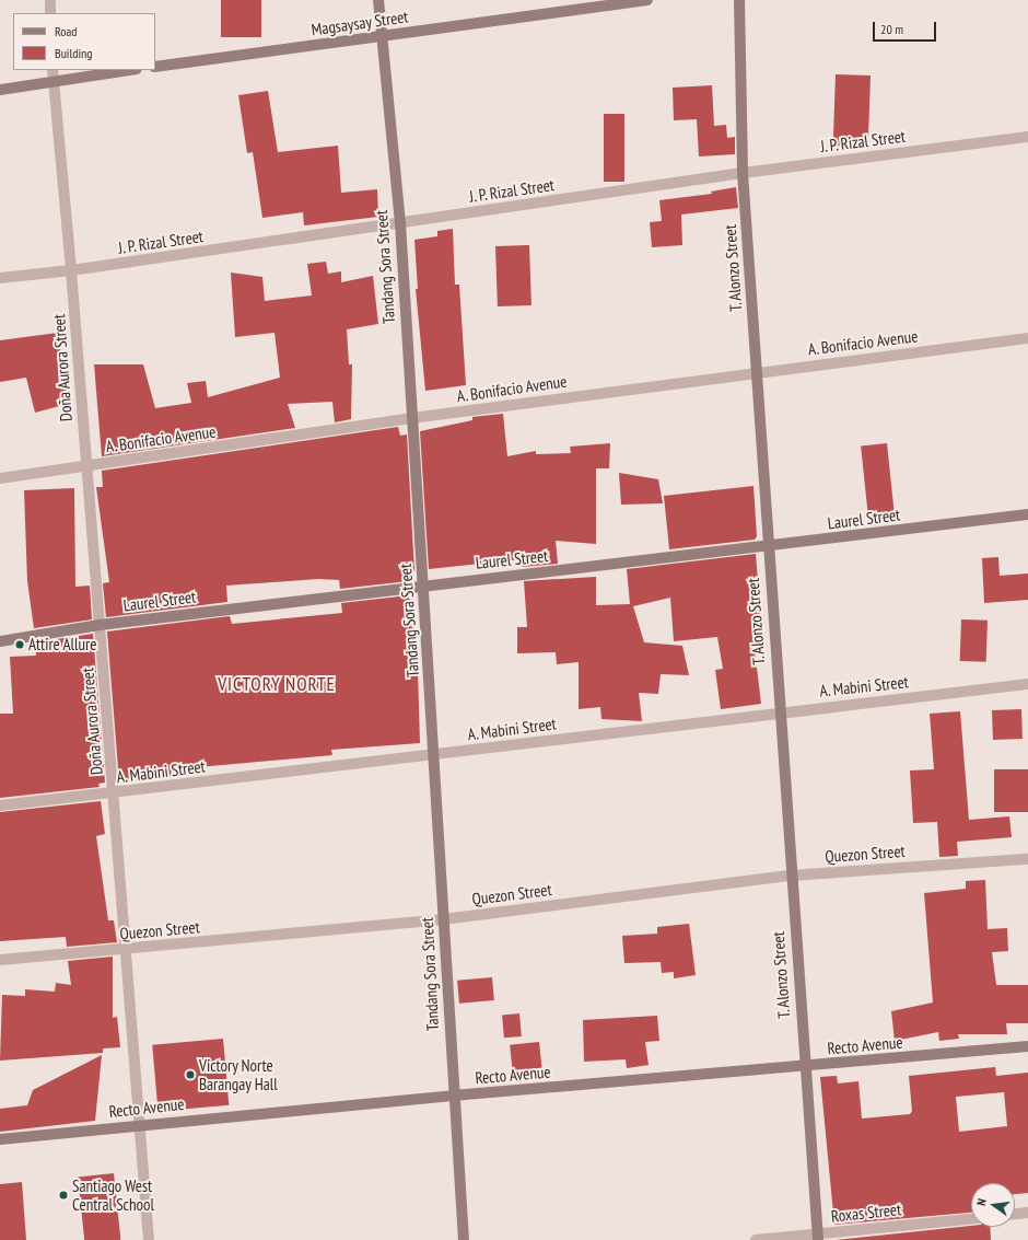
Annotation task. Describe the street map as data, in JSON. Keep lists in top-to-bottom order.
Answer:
{
  "streets": {
    "street": [
      "Magsaysay Street",
      "J. P. Rizal Street",
      "Tandang Sora Street",
      "T. Alonzo Street",
      "A. Bonifacio Avenue",
      "Doña Aurora Street",
      "Laurel Street",
      "A. Mabini Street",
      "Quezon Street",
      "Recto Avenue",
      "Roxas Street"
    ]
  },
  "crossings": [
    ["Magsaysay Street", "Tandang Sora Street"],
    ["J. P. Rizal Street", "Tandang Sora Street"],
    ["J. P. Rizal Street", "T. Alonzo Street"],
    ["J. P. Rizal Street", "Doña Aurora Street"],
    ["Tandang Sora Street", "A. Bonifacio Avenue"],
    ["Tandang Sora Street", "Laurel Street"],
    ["Tandang Sora Street", "A. Mabini Street"],
    ["Tandang Sora Street", "Quezon Street"],
    ["Tandang Sora Street", "Recto Avenue"],
    ["T. Alonzo Street", "A. Bonifacio Avenue"],
    ["T. Alonzo Street", "Laurel Street"],
    ["T. Alonzo Street", "A. Mabini Street"],
    ["T. Alonzo Street", "Quezon Street"],
    ["T. Alonzo Street", "Recto Avenue"],
    ["T. Alonzo Street", "Roxas Street"],
    ["A. Bonifacio Avenue", "Doña Aurora Street"],
    ["Doña Aurora Street", "Laurel Street"],
    ["Doña Aurora Street", "A. Mabini Street"],
    ["Doña Aurora Street", "Quezon Street"],
    ["Doña Aurora Street", "Recto Avenue"]
  ],
  "districts": ["VICTORY NORTE"],
  "places": ["Attire Allure", "Victory Norte Barangay Hall", "Santiago West Central School"],
  "legend": ["Road", "Building"],
  "scale_bar": "20 m",
  "north": "left"
}
